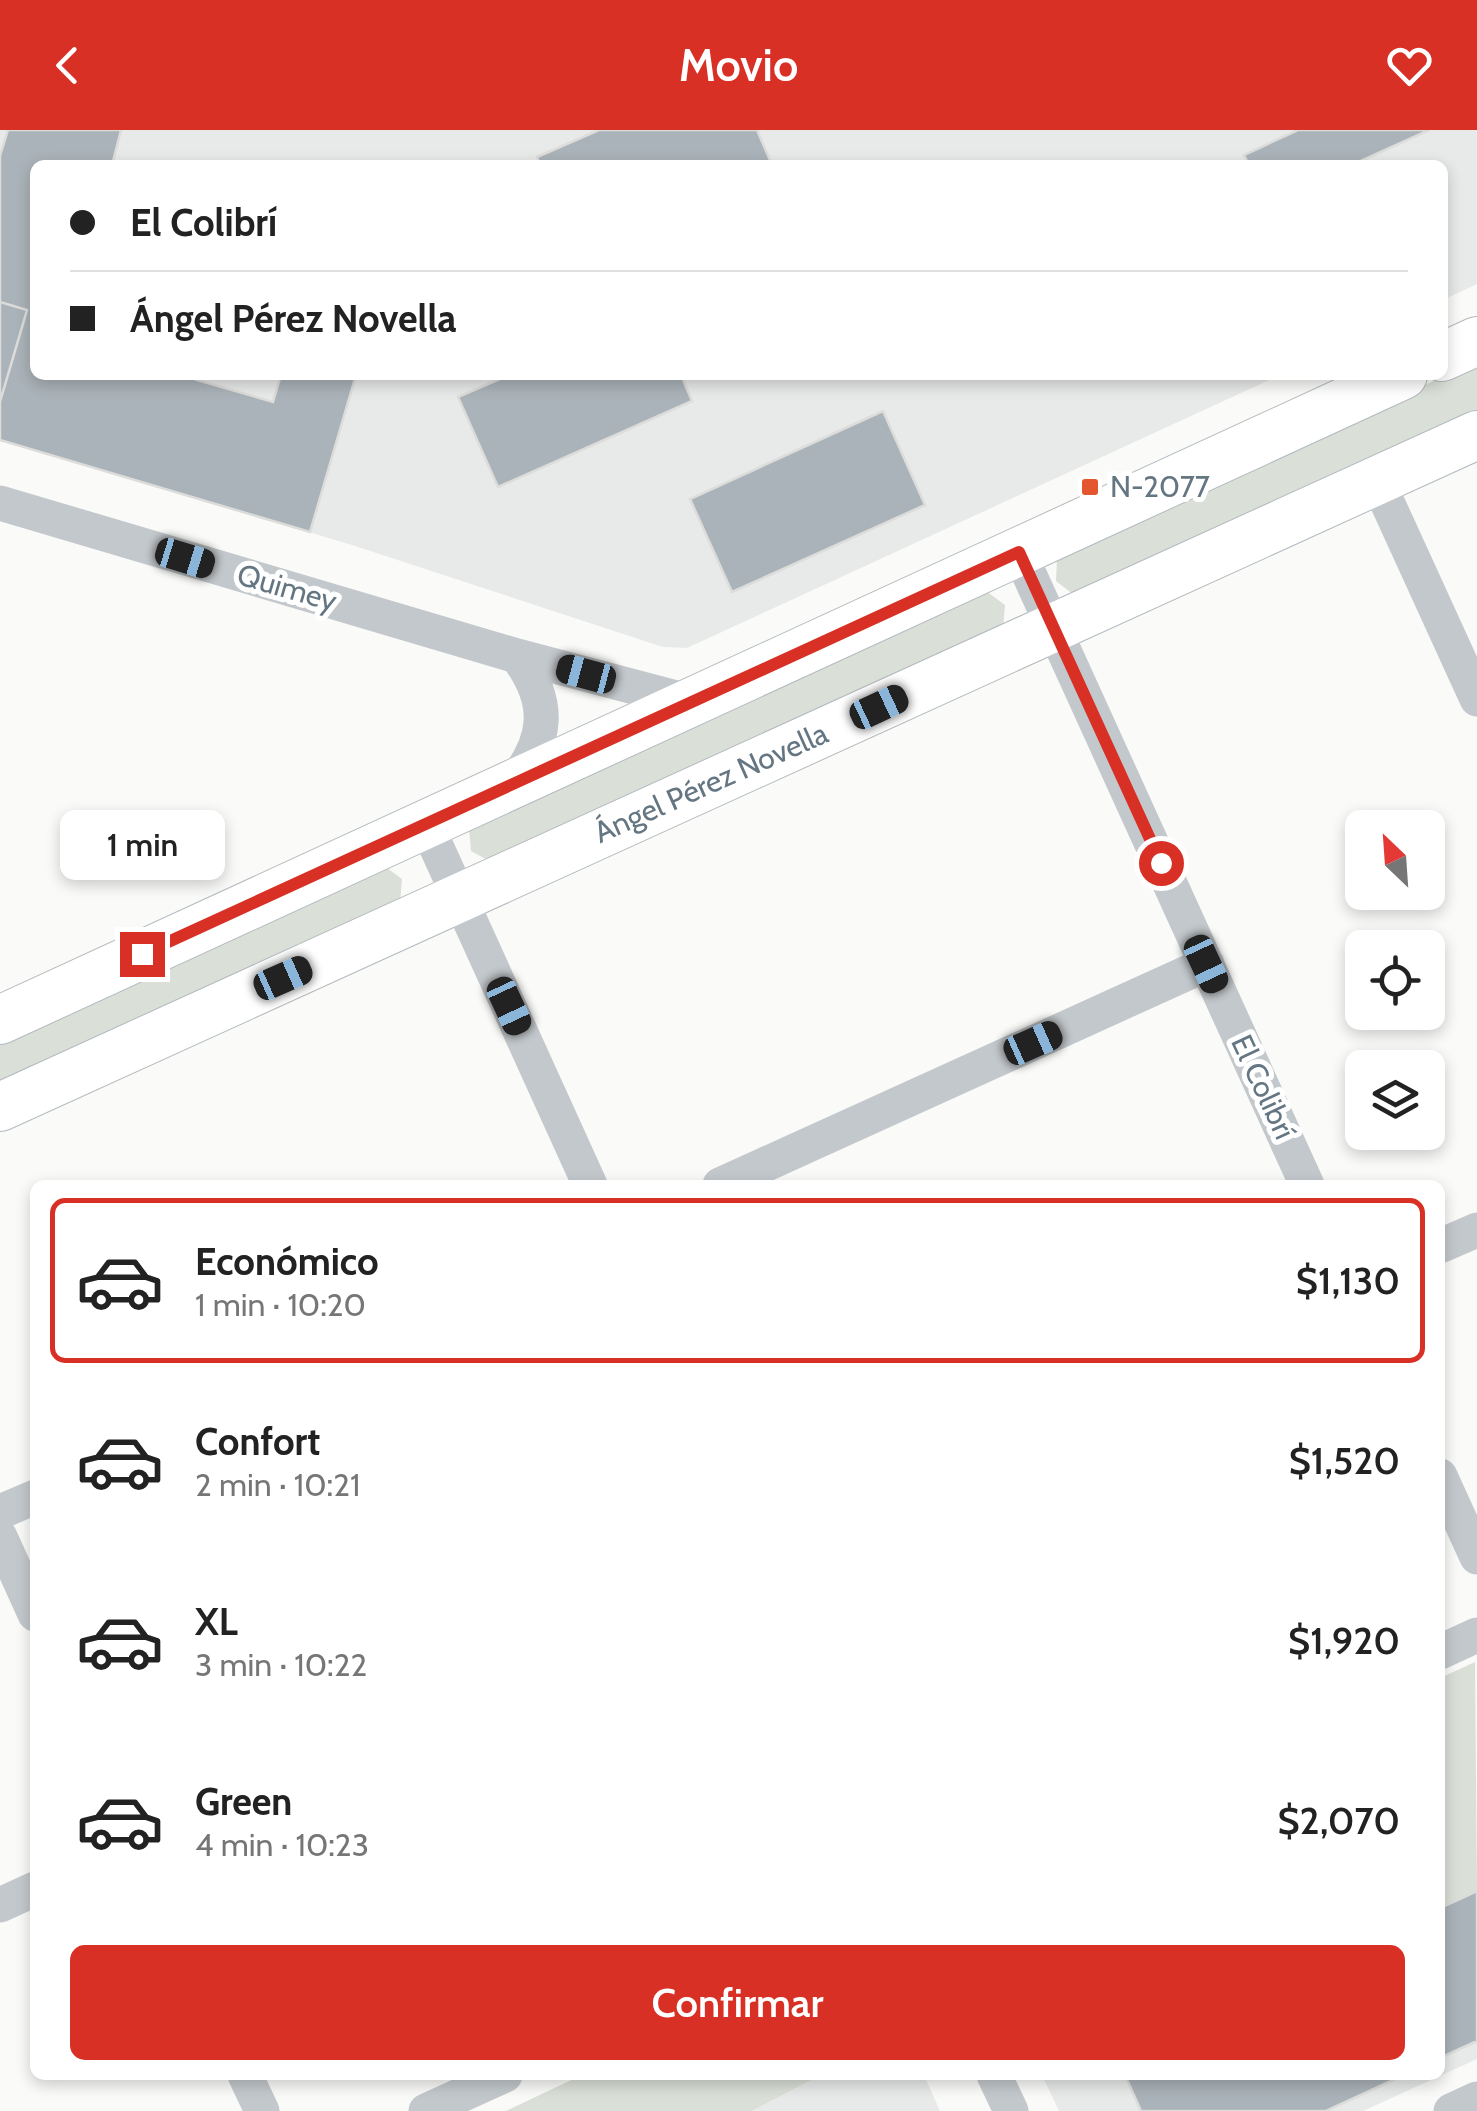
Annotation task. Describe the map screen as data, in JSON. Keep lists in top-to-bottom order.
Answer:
{
  "streets": {
    "main road": ["Ángel Pérez Novella"],
    "street": ["Quimey", "El Colibrí"]
  },
  "crossings": [
    ["Ángel Pérez Novella", "El Colibrí"]
  ],
  "places": {
    "transit": ["N-2077"]
  },
  "north": "top left",
  "page": {
    "header": "Movio",
    "banner": ["El Colibrí", "Ángel Pérez Novella"],
    "bubble": "1 min",
    "list": [
      {
        "name": "Económico",
        "note": "1 min · 10:20",
        "value": "$1,130"
      },
      {
        "name": "Confort",
        "note": "2 min · 10:21",
        "value": "$1,520"
      },
      {
        "name": "XL",
        "note": "3 min · 10:22",
        "value": "$1,920"
      },
      {
        "name": "Green",
        "note": "4 min · 10:23",
        "value": "$2,070"
      }
    ],
    "buttons": "Confirmar"
  }
}
